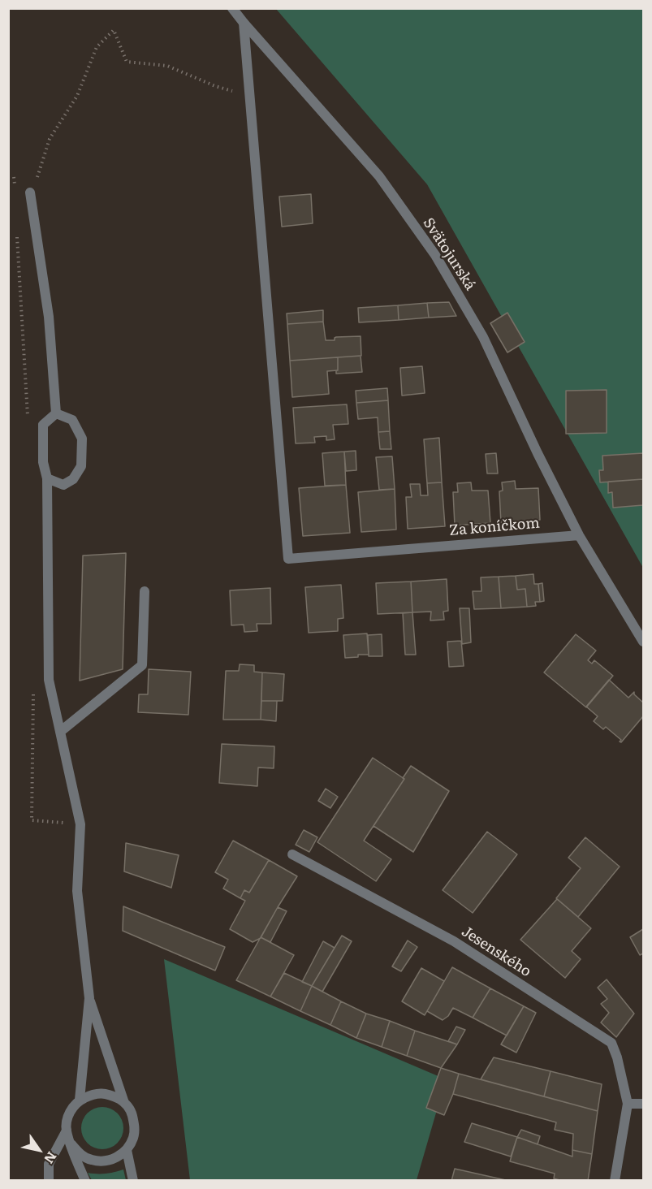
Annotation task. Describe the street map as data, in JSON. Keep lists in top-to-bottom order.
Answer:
{
  "streets": {
    "street": ["Svätojurská", "Za koníčkom", "Jesenského"]
  },
  "crossings": [
    ["Svätojurská", "Za koníčkom"]
  ],
  "north": "bottom right"
}
